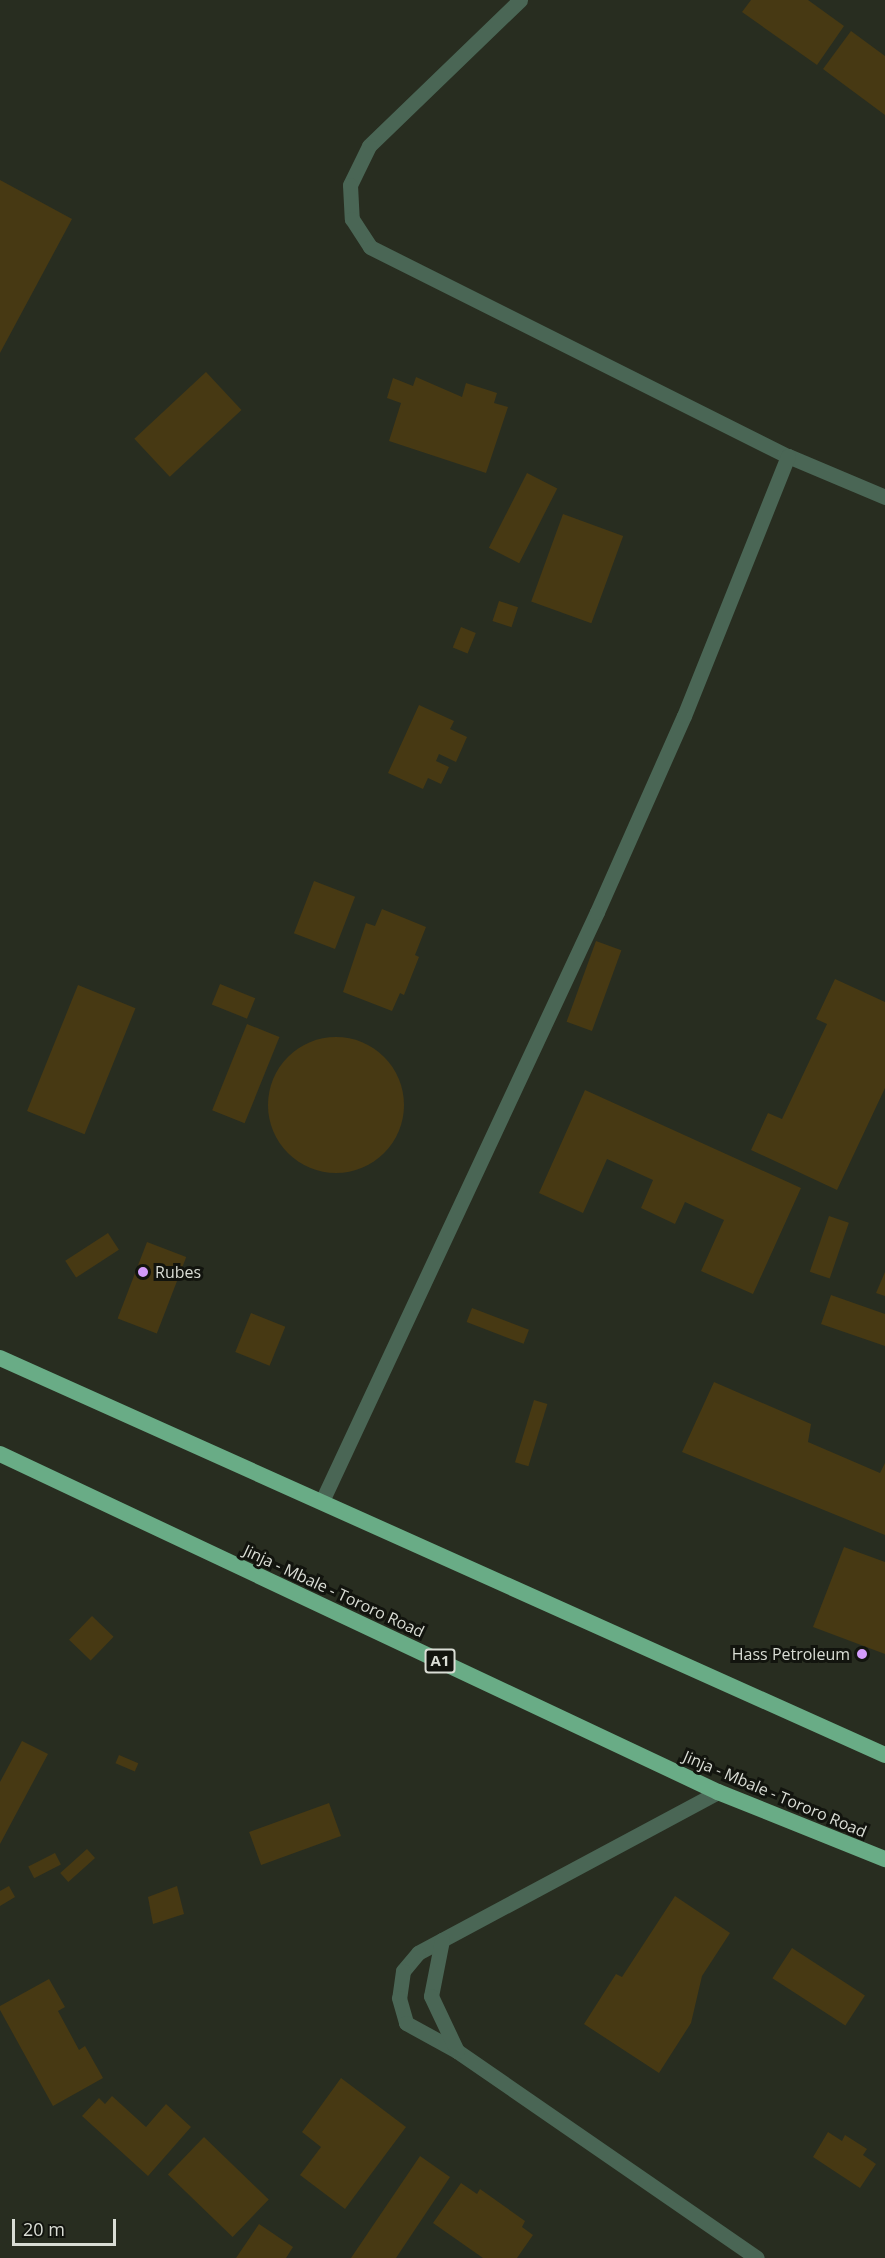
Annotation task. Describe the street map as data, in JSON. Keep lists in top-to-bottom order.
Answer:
{
  "streets": {
    "highway": ["Jinja - Mbale - Tororo Road", "A1"]
  },
  "places": ["Rubes", "Hass Petroleum"],
  "scale_bar": "20 m"
}
